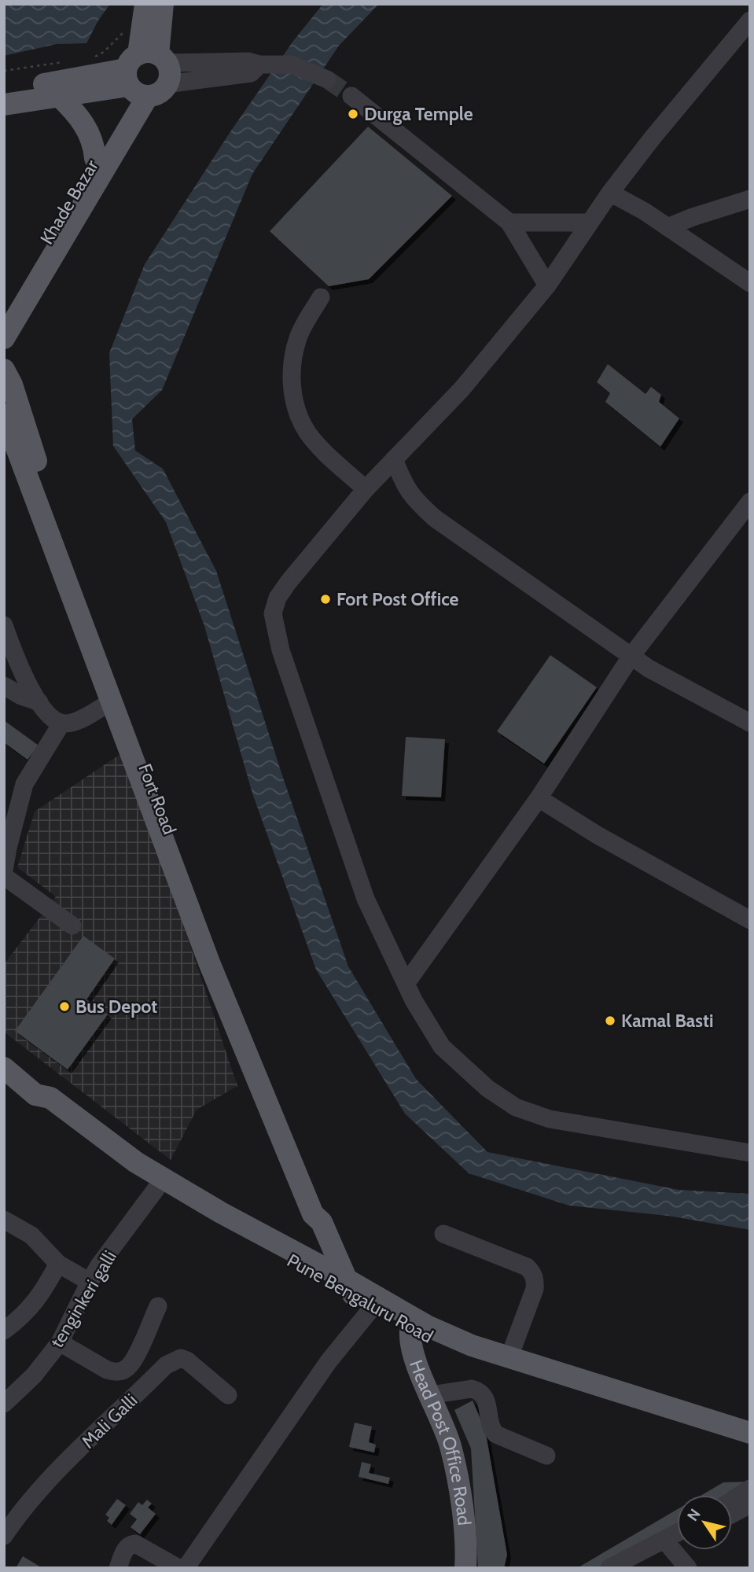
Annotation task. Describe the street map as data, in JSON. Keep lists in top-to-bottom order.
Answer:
{
  "streets": {
    "main road": [
      "Khade Bazar",
      "Fort Road",
      "Pune Bengaluru Road",
      "Head Post Office Road"
    ],
    "street": ["tenginkeri galli", "Mali Galli"]
  },
  "crossings": [
    ["Fort Road", "Pune Bengaluru Road"],
    ["Pune Bengaluru Road", "tenginkeri galli"],
    ["Pune Bengaluru Road", "Head Post Office Road"]
  ],
  "places": [
    "Durga Temple",
    "Fort Post Office",
    "Bus Depot",
    "Kamal Basti"
  ],
  "north": "top left"
}
